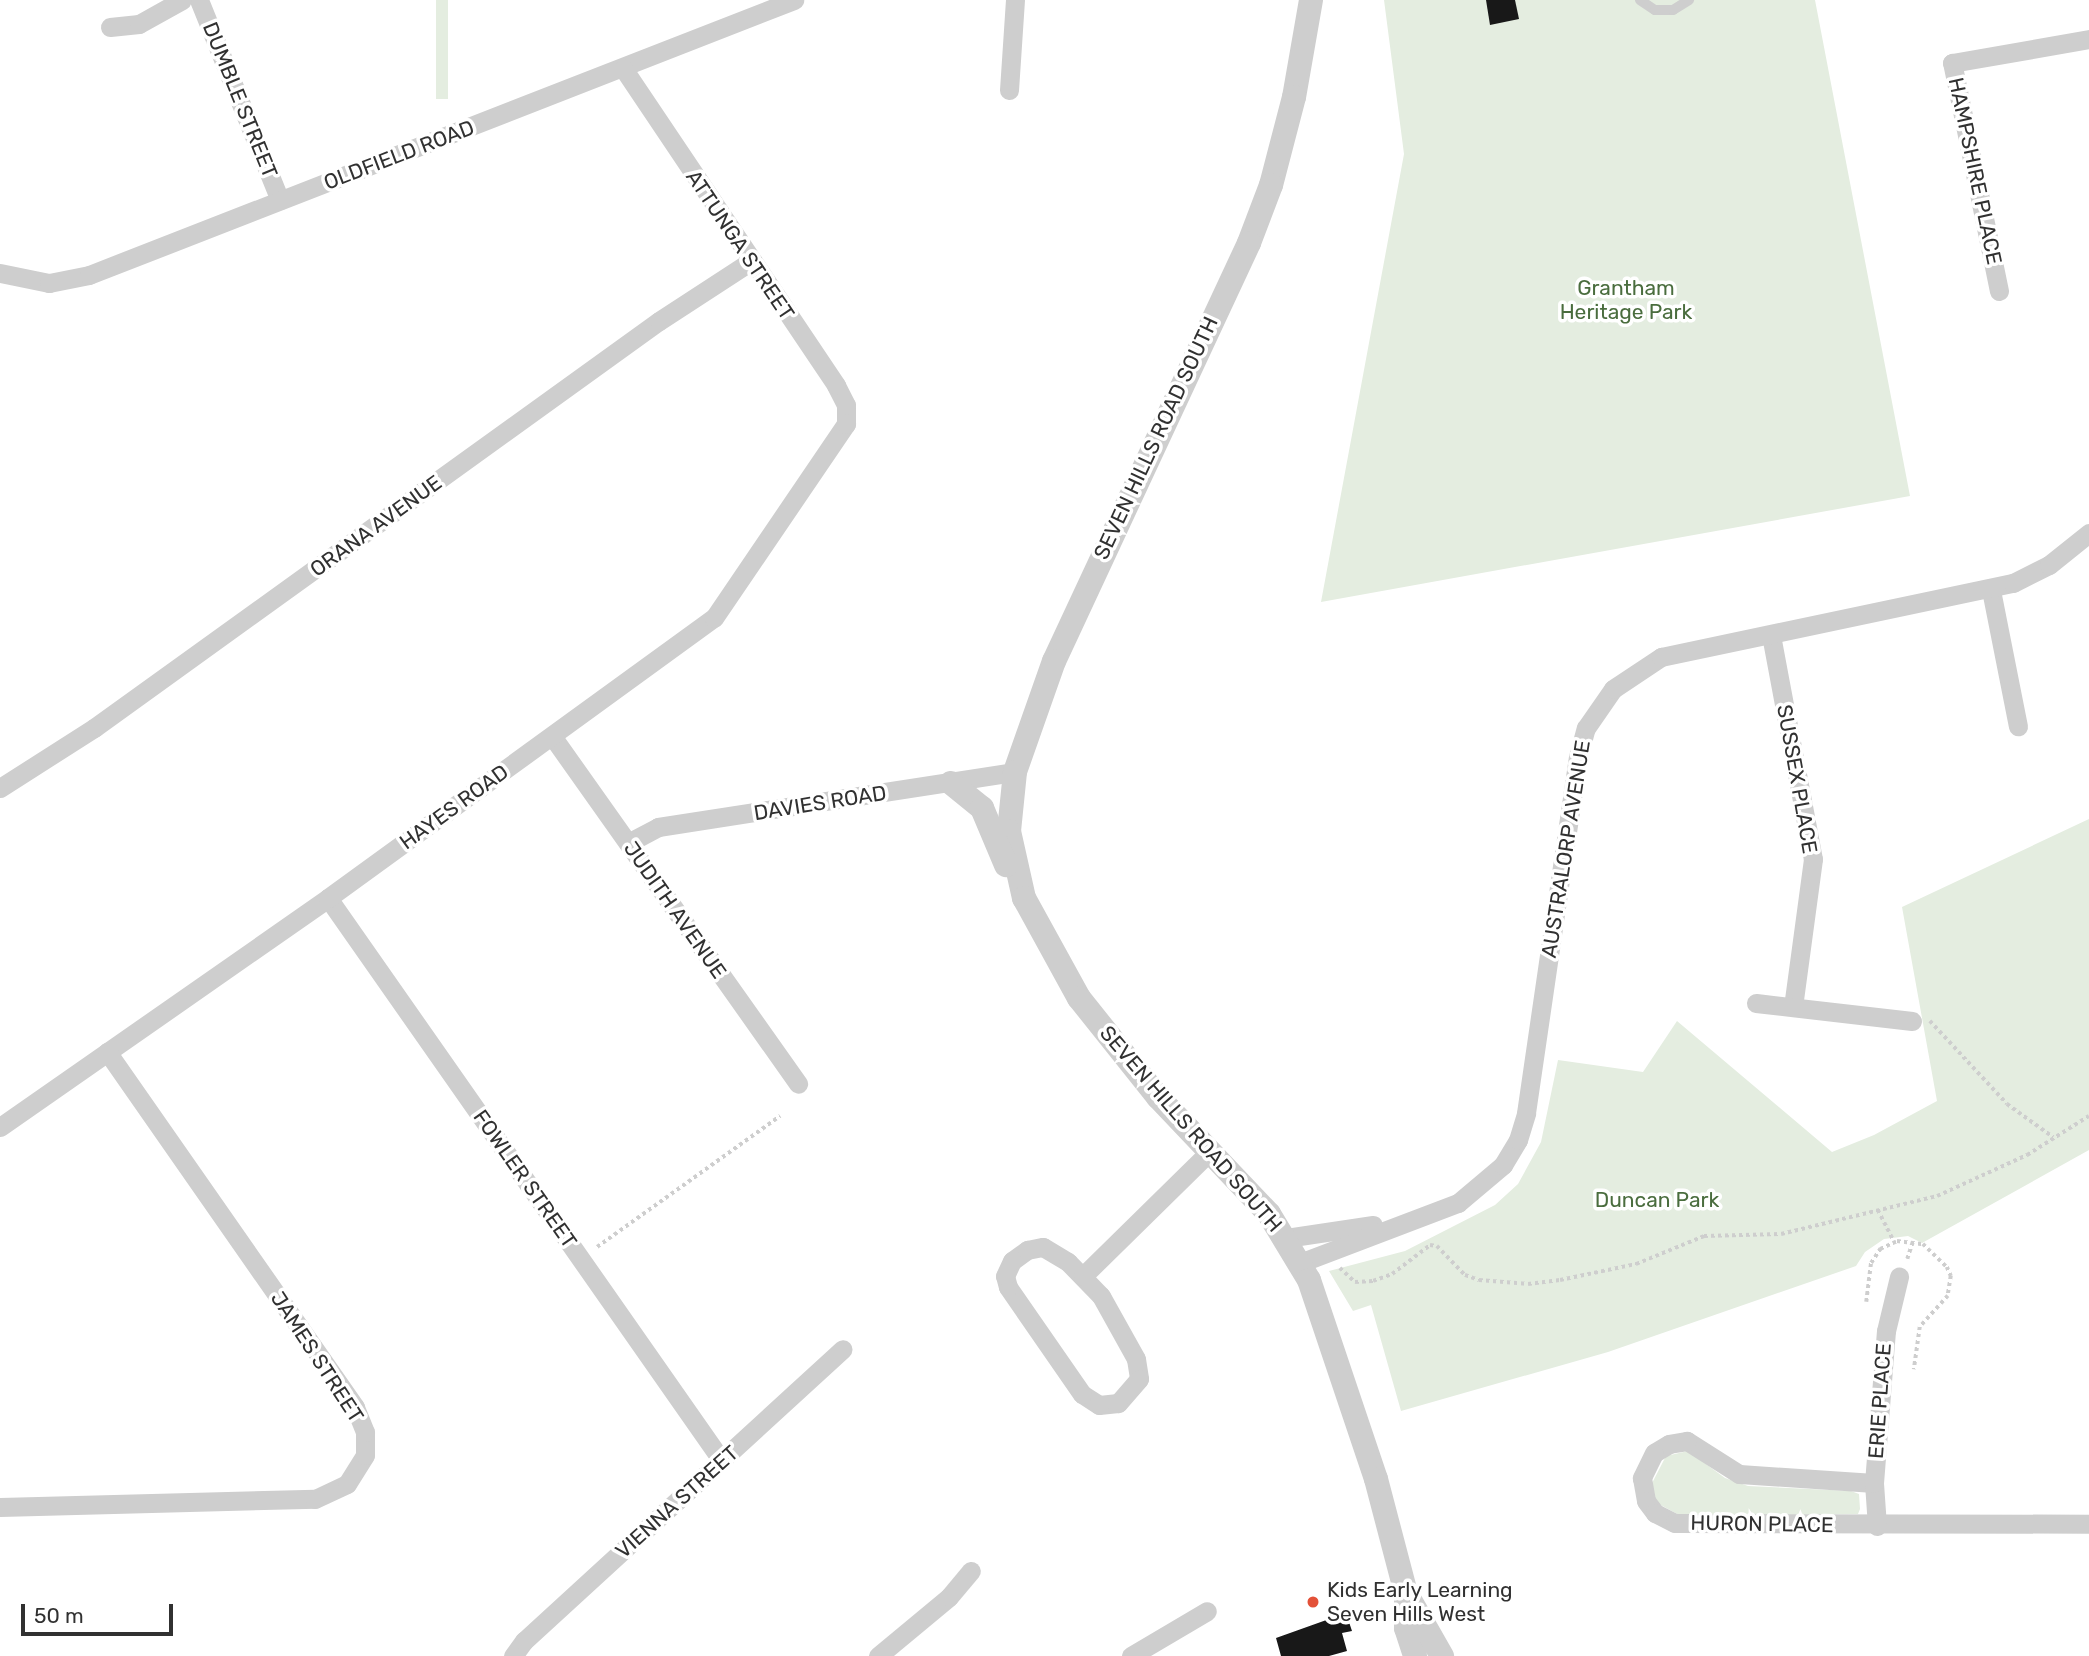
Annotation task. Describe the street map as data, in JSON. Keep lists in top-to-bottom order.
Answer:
{
  "streets": {
    "street": [
      "DUMBLE STREET",
      "OLDFIELD ROAD",
      "HAMPSHIRE PLACE",
      "ATTUNGA STREET",
      "SEVEN HILLS ROAD SOUTH",
      "ORANA AVENUE",
      "SUSSEX PLACE",
      "DAVIES ROAD",
      "HAYES ROAD",
      "AUSTRALORP AVENUE",
      "JUDITH AVENUE",
      "FOWLER STREET",
      "JAMES STREET",
      "ERIE PLACE",
      "VIENNA STREET",
      "HURON PLACE"
    ]
  },
  "crossings": [
    ["DUMBLE STREET", "OLDFIELD ROAD"],
    ["OLDFIELD ROAD", "ATTUNGA STREET"],
    ["ATTUNGA STREET", "ORANA AVENUE"],
    ["ATTUNGA STREET", "HAYES ROAD"],
    ["SEVEN HILLS ROAD SOUTH", "DAVIES ROAD"],
    ["SEVEN HILLS ROAD SOUTH", "AUSTRALORP AVENUE"],
    ["SUSSEX PLACE", "AUSTRALORP AVENUE"],
    ["DAVIES ROAD", "JUDITH AVENUE"],
    ["HAYES ROAD", "JUDITH AVENUE"],
    ["HAYES ROAD", "FOWLER STREET"],
    ["HAYES ROAD", "JAMES STREET"],
    ["FOWLER STREET", "VIENNA STREET"],
    ["ERIE PLACE", "HURON PLACE"]
  ],
  "parks": ["Grantham Heritage Park", "Duncan Park"],
  "places": ["Kids Early Learning Seven Hills West"],
  "scale_bar": "50 m"
}
